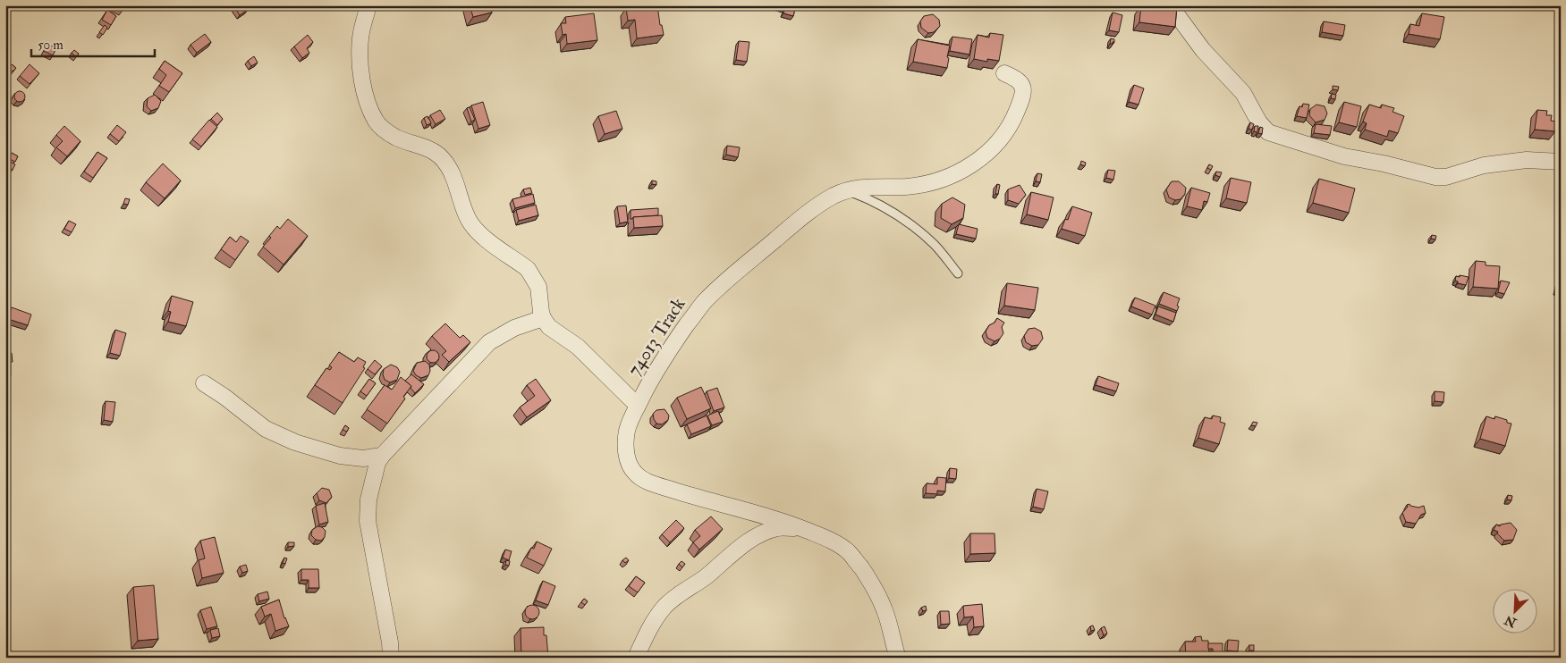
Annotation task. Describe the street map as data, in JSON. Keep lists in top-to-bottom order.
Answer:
{
  "streets": {
    "street": ["74013 Track"]
  },
  "scale_bar": "50 m",
  "north": "bottom left"
}
